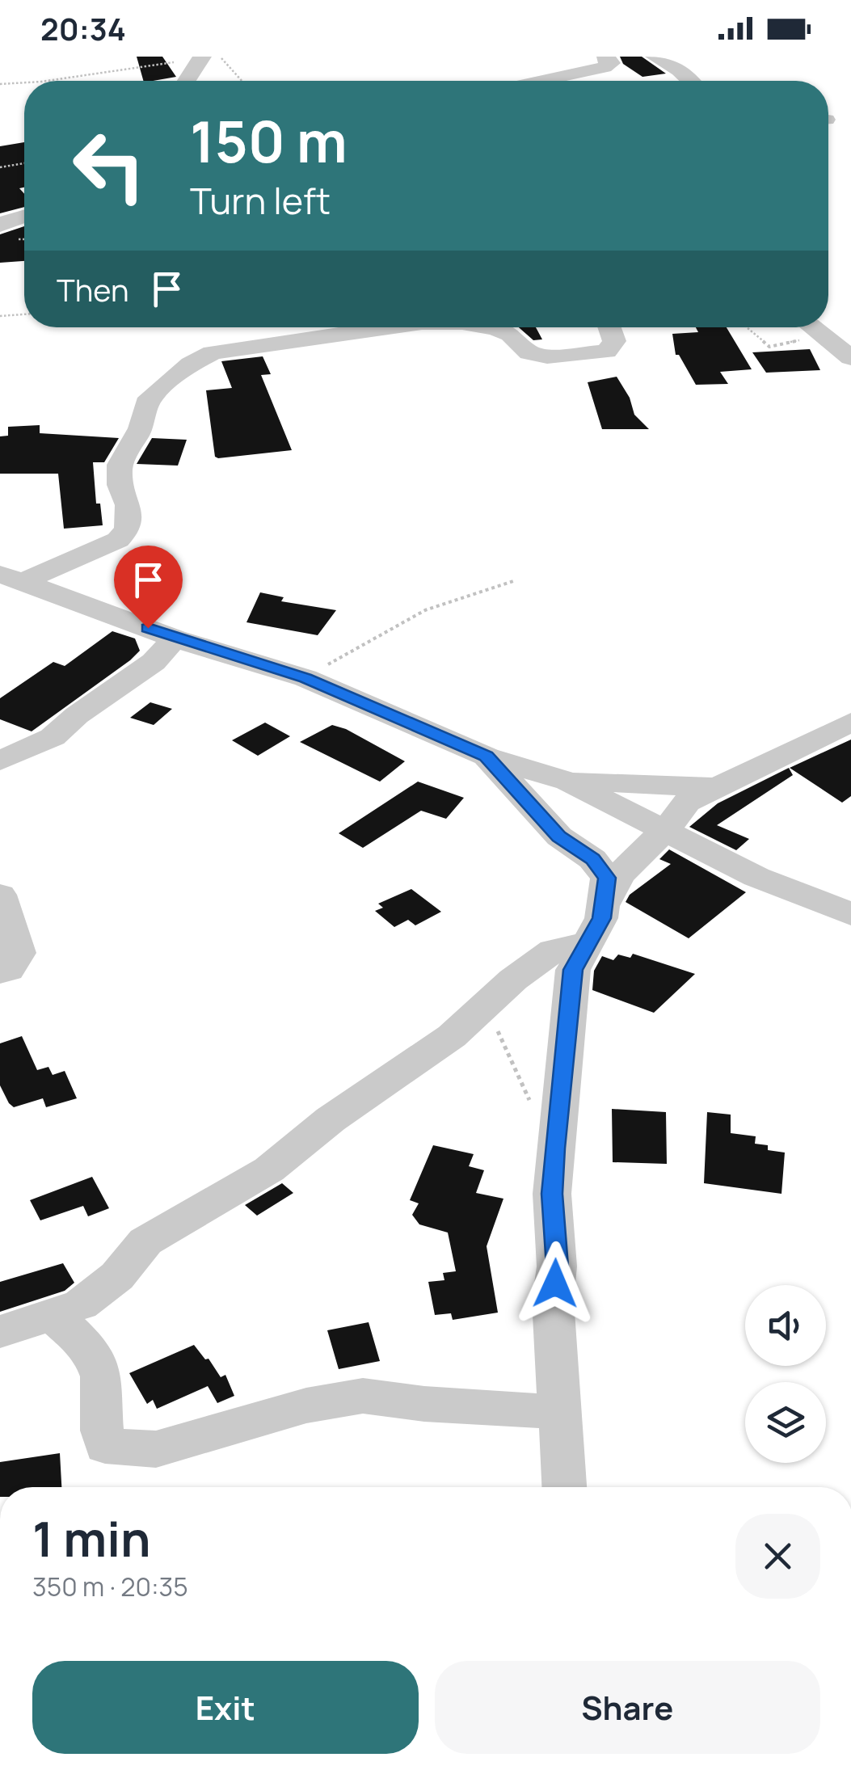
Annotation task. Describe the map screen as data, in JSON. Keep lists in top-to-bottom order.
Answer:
{
  "page": {
    "status": "20:34",
    "turn": ["150 m", "Turn left"],
    "then": "Then",
    "heading": ["1 min", "350 m · 20:35"],
    "buttons": ["Exit", "Share"]
  }
}
